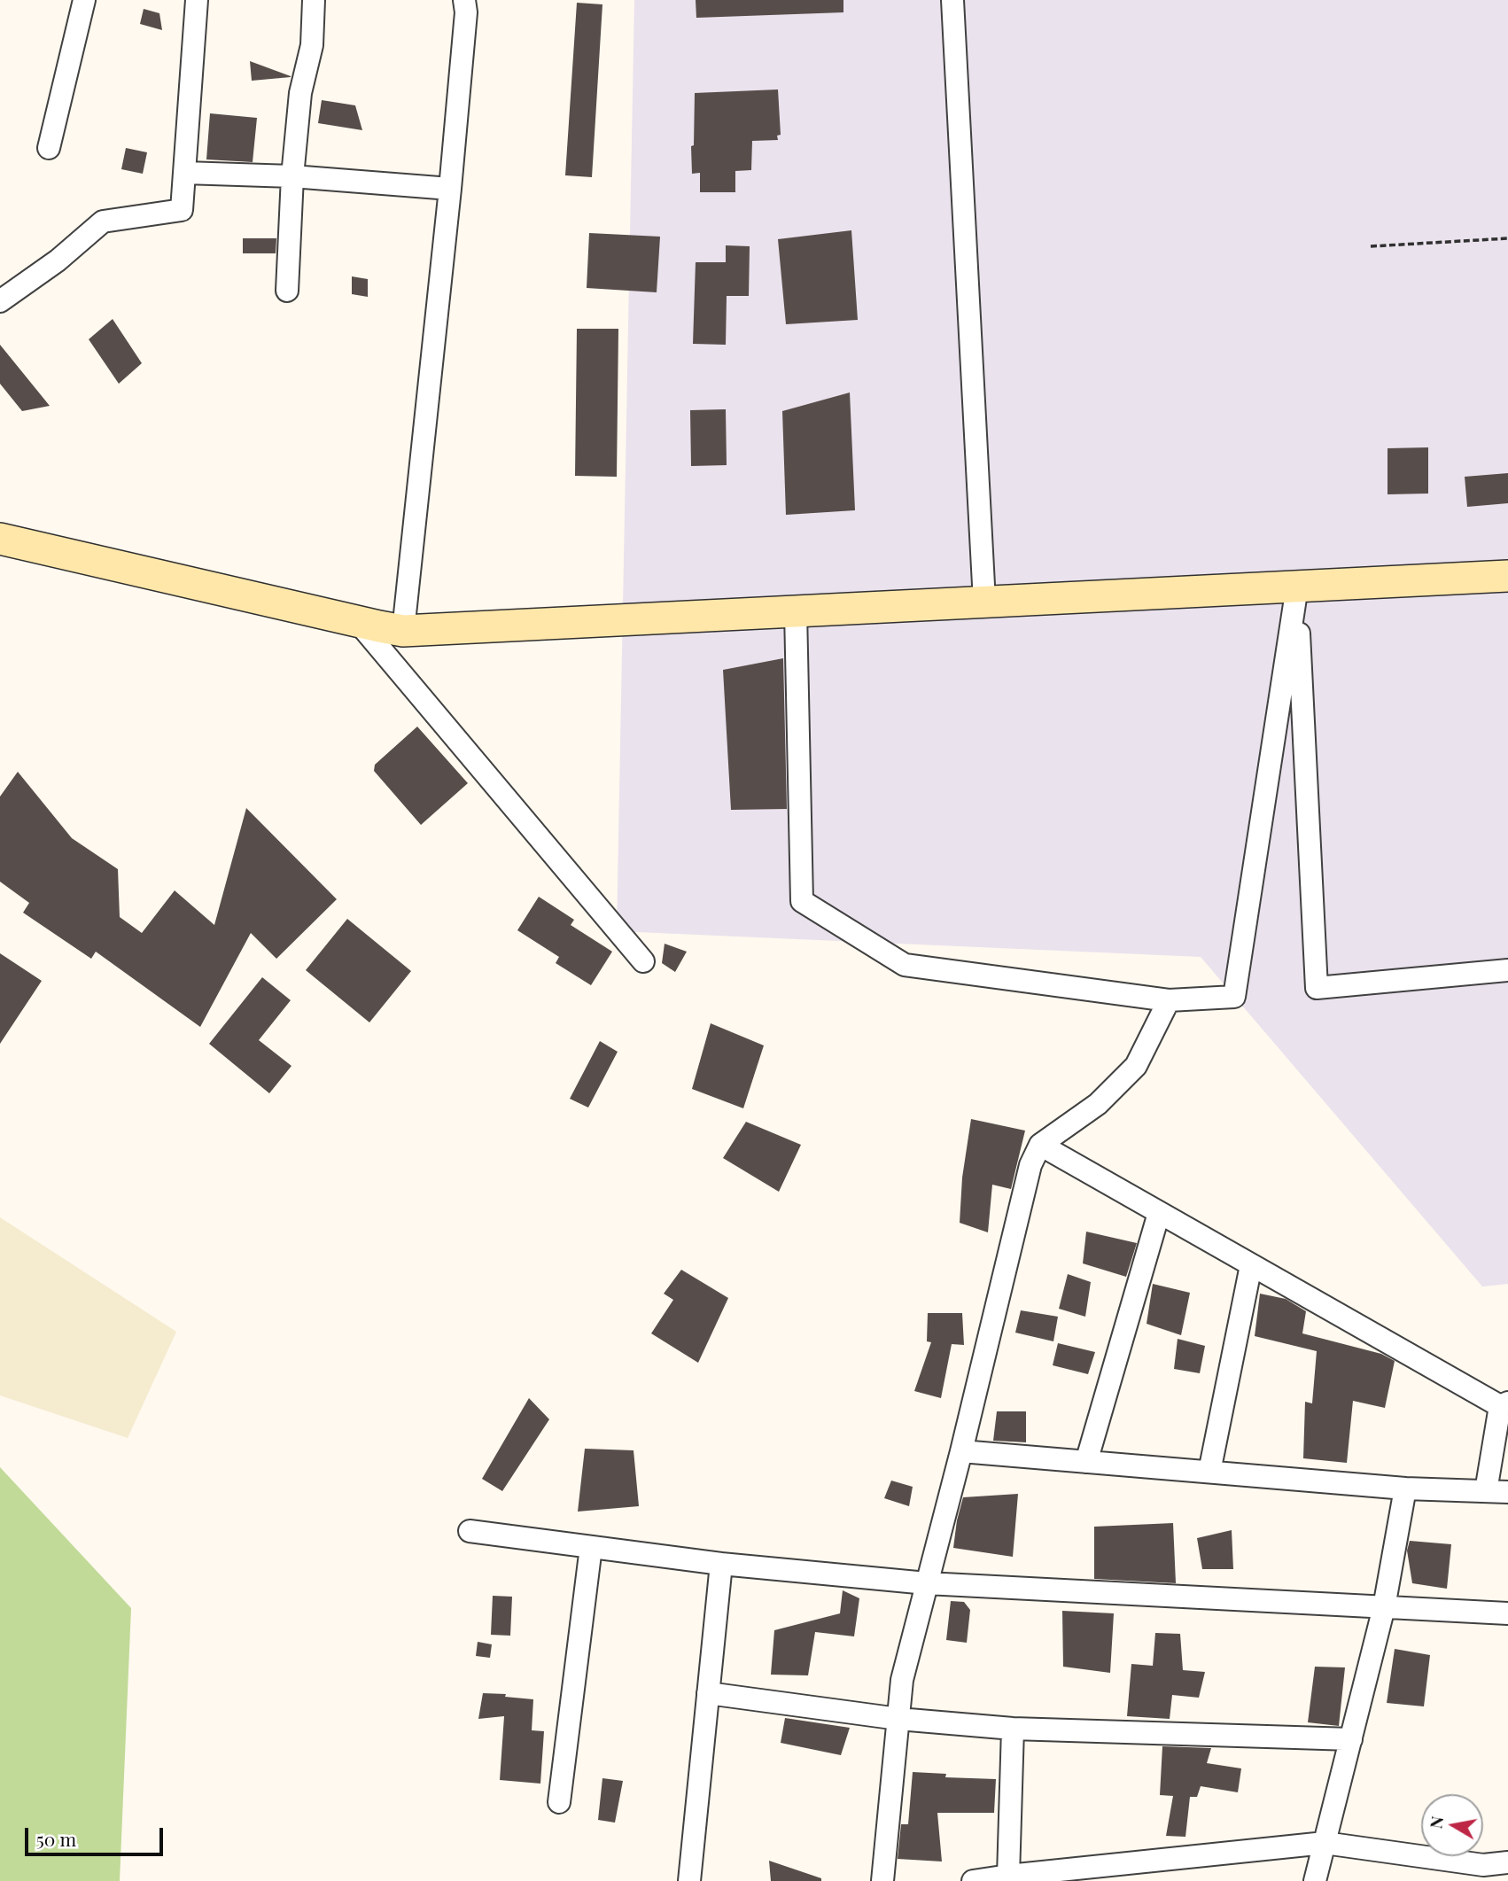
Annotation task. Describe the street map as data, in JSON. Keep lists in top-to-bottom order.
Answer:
{
  "scale_bar": "50 m",
  "north": "left"
}
